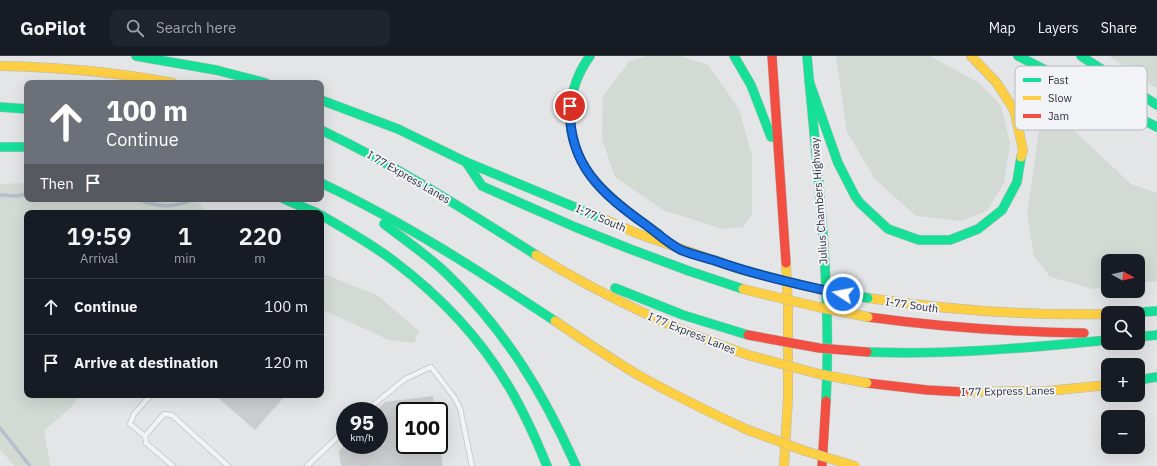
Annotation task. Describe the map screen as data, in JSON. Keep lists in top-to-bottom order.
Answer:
{
  "streets": {
    "highway": ["I 77 Express Lanes", "Julius Chambers Highway", "I-77 South"]
  },
  "legend": ["Fast", "Slow", "Jam"],
  "north": "right",
  "page": {
    "header": "GoPilot",
    "search": "Search here",
    "nav": ["Map", "Layers", "Share"],
    "turn": ["100 m", "Continue"],
    "then": "Then",
    "eta": [
      "19:59",
      "Arrival",
      "1",
      "min",
      "220",
      "m"
    ],
    "map_buttons": ["+", "−"],
    "list": [
      {
        "name": "Continue",
        "value": "100 m"
      },
      {
        "name": "Arrive at destination",
        "value": "120 m"
      }
    ],
    "speed": "95 km/h",
    "limit": "100"
  }
}
